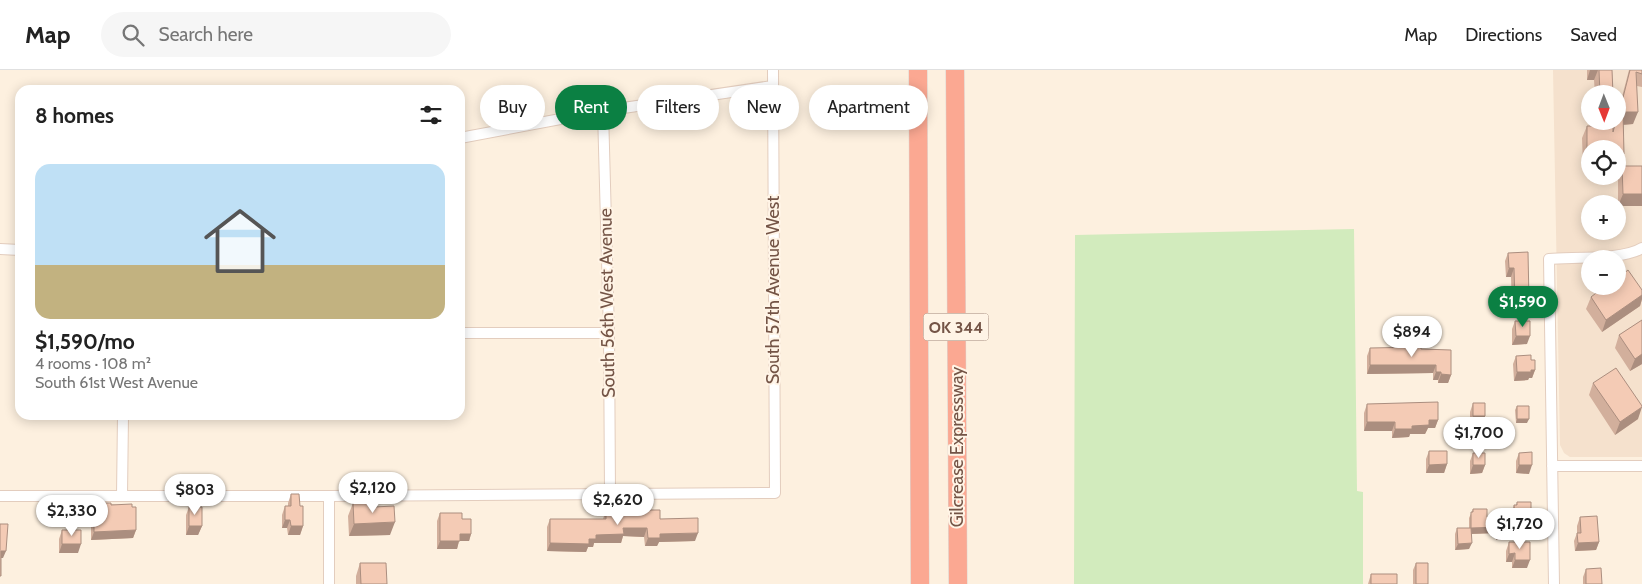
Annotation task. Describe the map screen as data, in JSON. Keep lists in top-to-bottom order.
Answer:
{
  "streets": {
    "highway": ["OK 344", "Gilcrease Expressway"],
    "street": ["South 57th Avenue West", "South 56th West Avenue"]
  },
  "crossings": [
    ["South 57th Avenue West", "South 56th West Avenue"]
  ],
  "north": "bottom",
  "page": {
    "header": "Map",
    "search": "Search here",
    "nav": ["Map", "Directions", "Saved"],
    "map_buttons": ["+", "−"],
    "chip": [
      "Buy",
      "Rent",
      "Filters",
      "New",
      "Apartment"
    ],
    "heading": "8 homes",
    "list": [
      {
        "name": "$1,590/mo",
        "note": "4 rooms · 108 m² · South 61st West Avenue"
      }
    ],
    "price": [
      "$1,590",
      "$894",
      "$1,700",
      "$2,120",
      "$803",
      "$2,620",
      "$2,330",
      "$1,720"
    ]
  }
}
